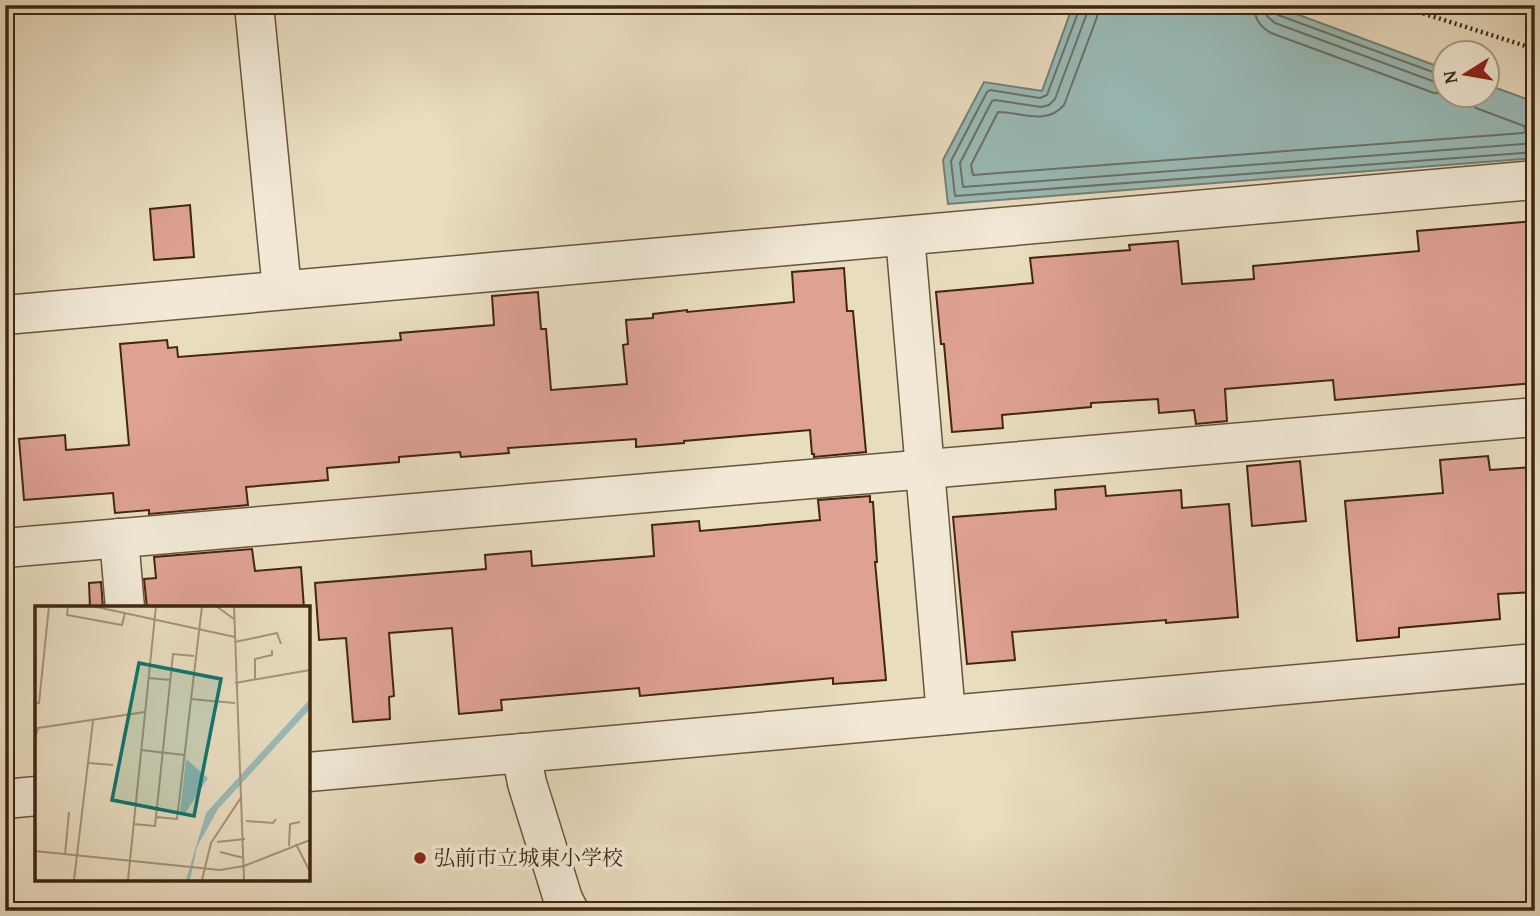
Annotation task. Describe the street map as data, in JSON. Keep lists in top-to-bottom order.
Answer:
{
  "places": ["弘前市立城東小学校"],
  "north": "left"
}
